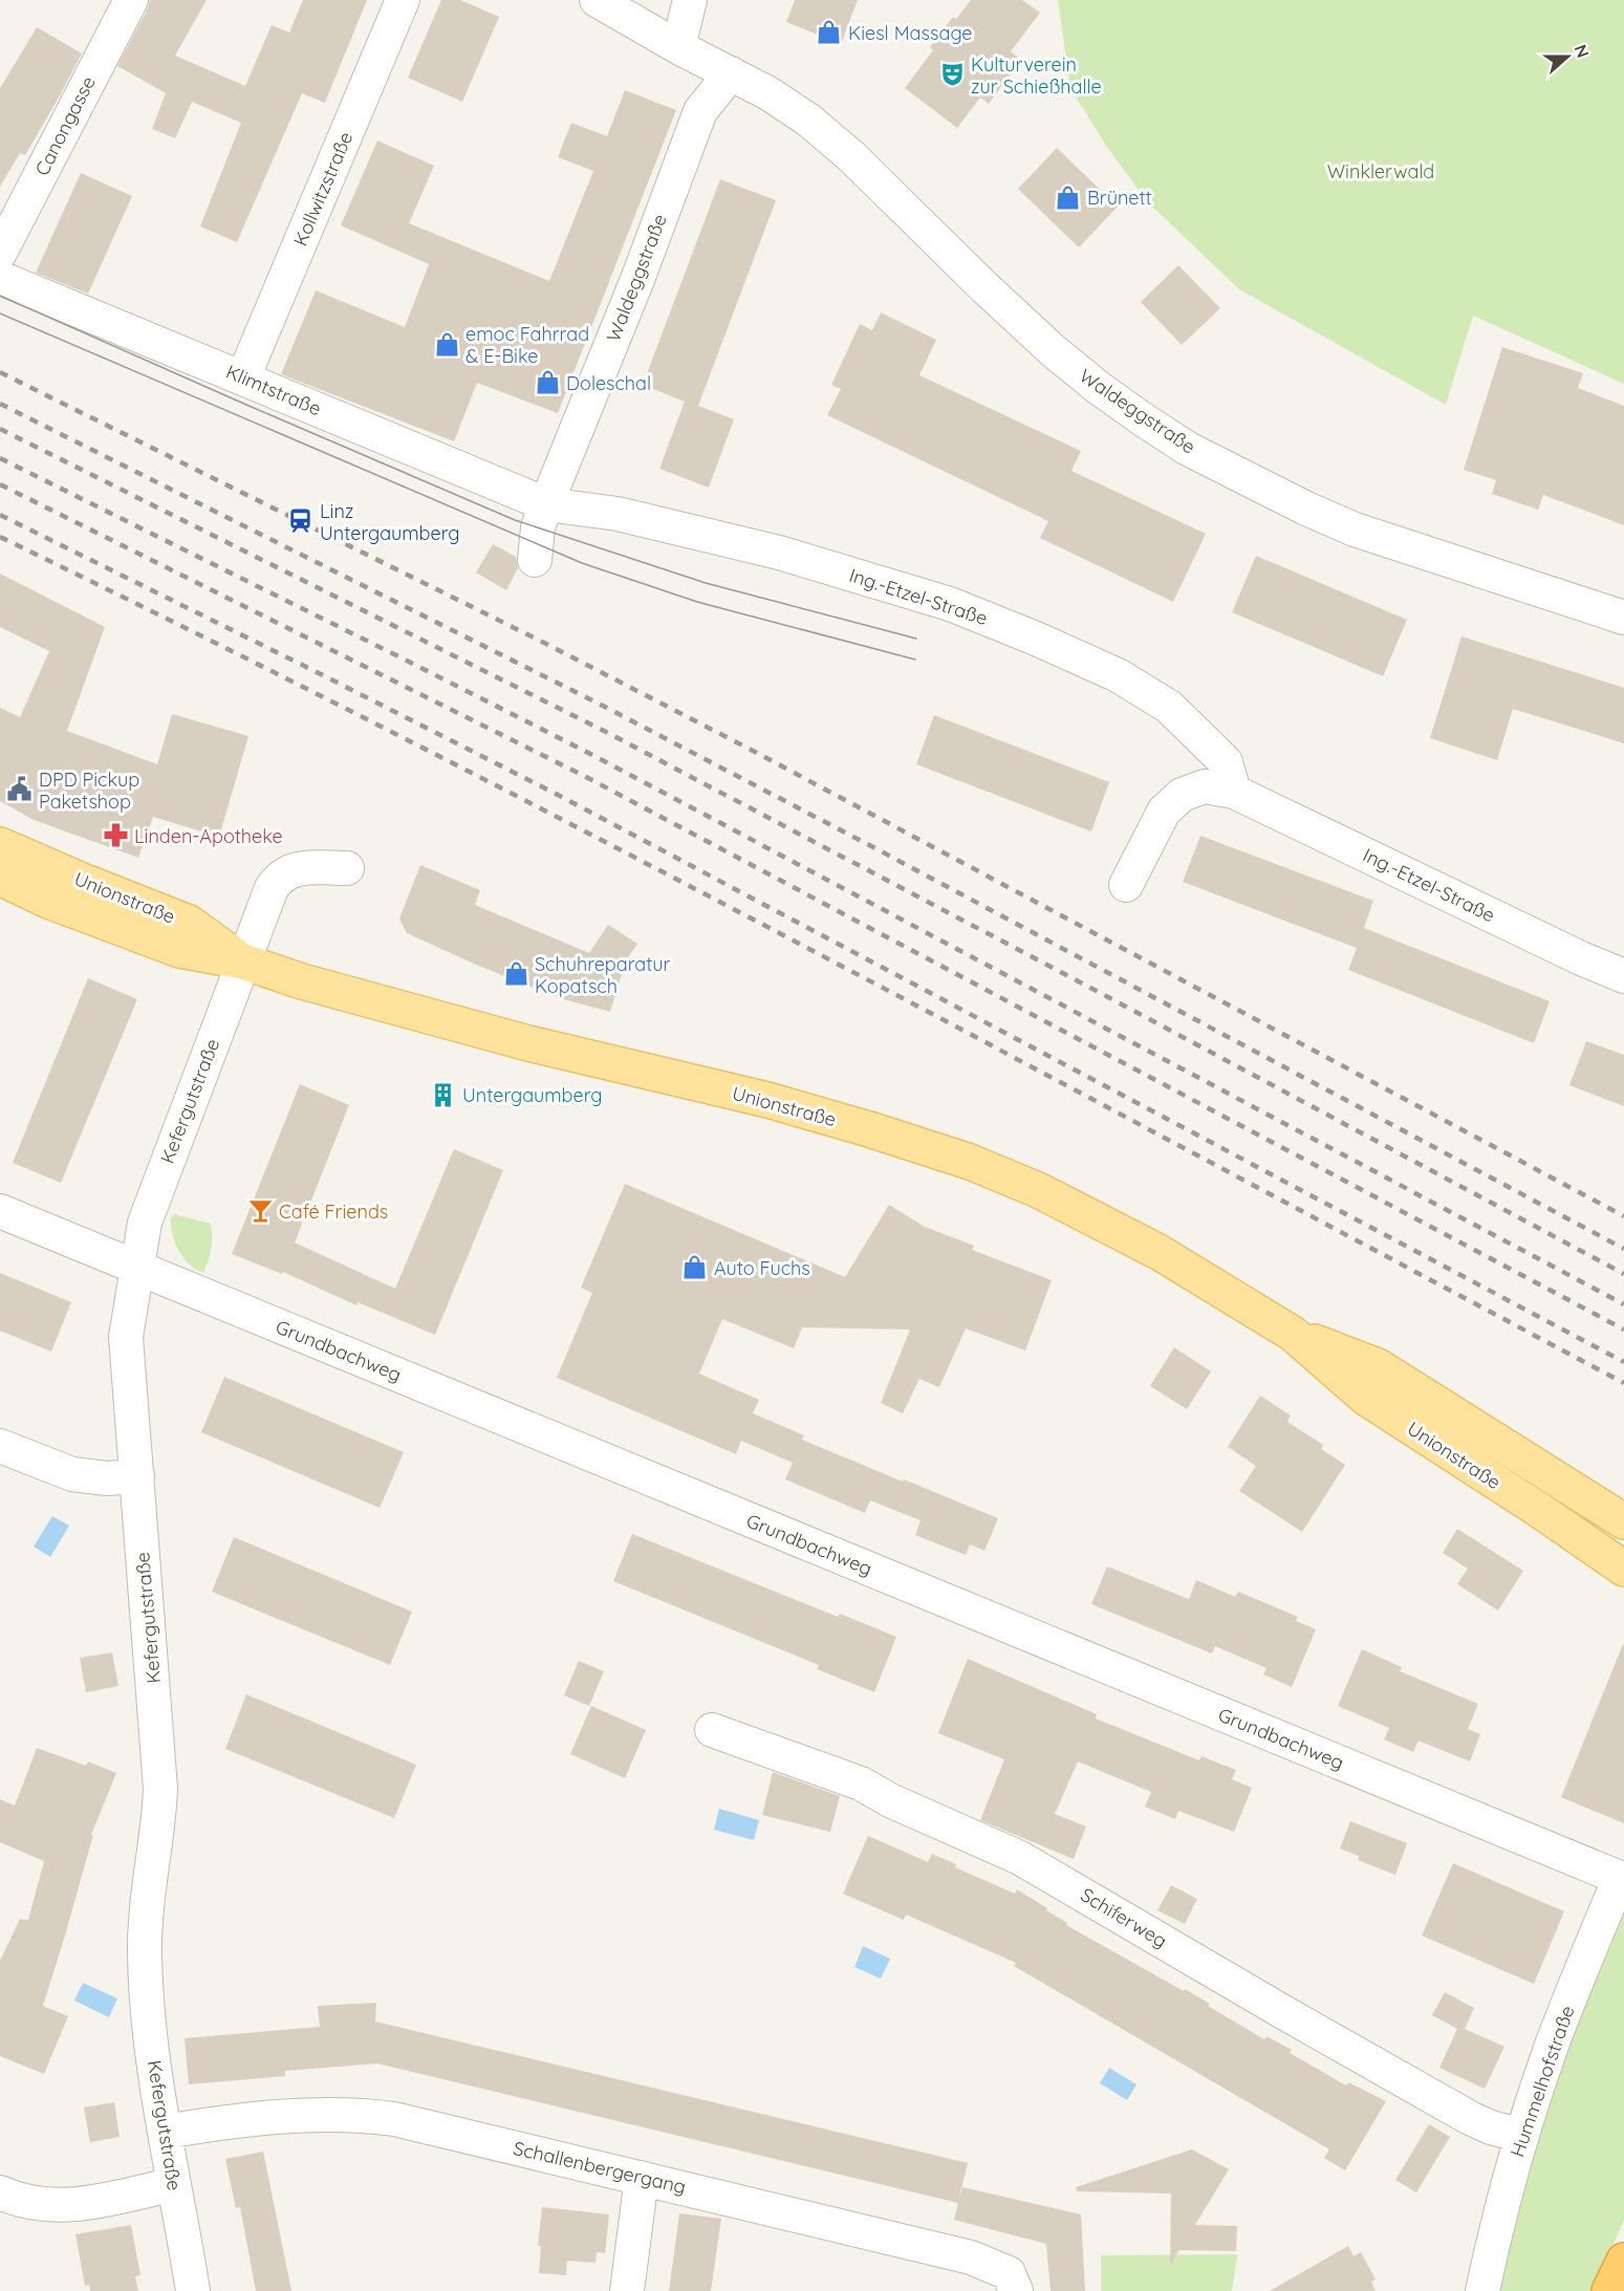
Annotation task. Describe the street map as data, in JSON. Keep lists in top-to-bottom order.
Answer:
{
  "streets": {
    "main road": ["Unionstraße"],
    "street": [
      "Canongasse",
      "Kollwitzstraße",
      "Waldeggstraße",
      "Klimtstraße",
      "Ing.-Etzel-Straße",
      "Kefergutstraße",
      "Grundbachweg",
      "Schiferweg",
      "Hummelhofstraße",
      "Schallenbergergang"
    ]
  },
  "crossings": [
    ["Kollwitzstraße", "Klimtstraße"],
    ["Waldeggstraße", "Klimtstraße"],
    ["Waldeggstraße", "Ing.-Etzel-Straße"],
    ["Klimtstraße", "Ing.-Etzel-Straße"],
    ["Unionstraße", "Kefergutstraße"],
    ["Kefergutstraße", "Grundbachweg"],
    ["Kefergutstraße", "Schallenbergergang"],
    ["Grundbachweg", "Hummelhofstraße"],
    ["Schiferweg", "Hummelhofstraße"]
  ],
  "parks": ["Winklerwald"],
  "places": {
    "shop": [
      "Kiesl Massage",
      "Brünett",
      "emoc Fahrrad & E-Bike",
      "Doleschal",
      "Schuhreparatur Kopatsch",
      "Auto Fuchs"
    ],
    "theatre": ["Kulturverein zur Schießhalle"],
    "station": ["Linz Untergaumberg"],
    "public building": ["DPD Pickup Paketshop"],
    "pharmacy": ["Linden-Apotheke"],
    "building": ["Untergaumberg"],
    "bar": ["Café Friends"]
  },
  "north": "right"
}
